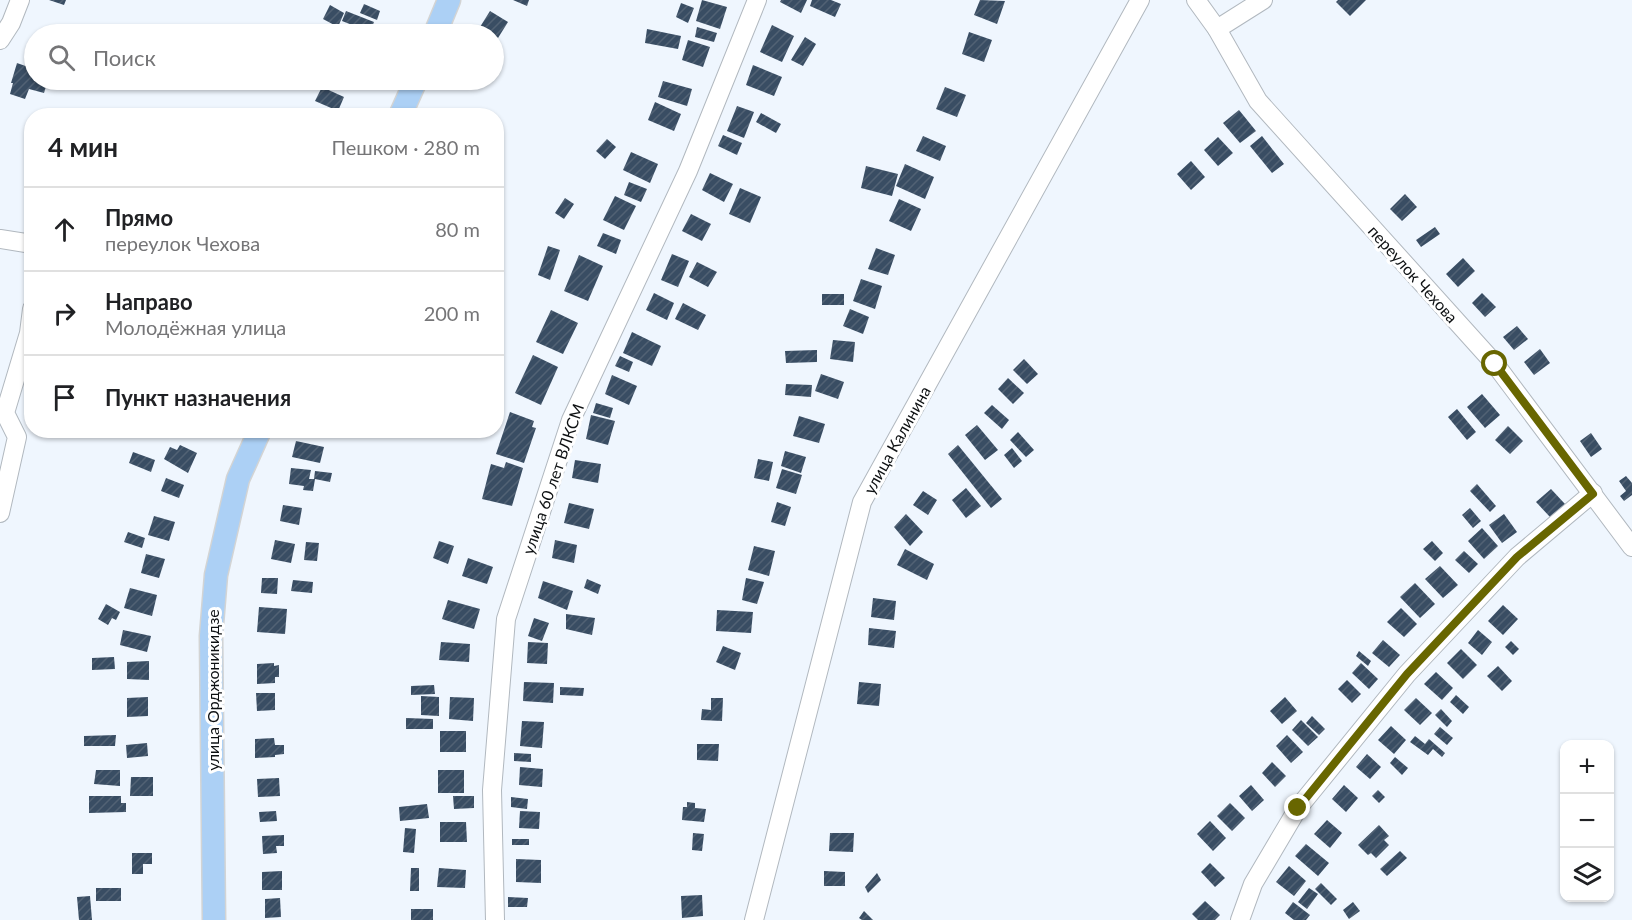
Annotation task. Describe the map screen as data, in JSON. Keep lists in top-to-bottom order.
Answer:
{
  "streets": {
    "main road": ["улица Орджоникидзе"],
    "street": ["переулок Чехова", "улица Калинина", "улица 60 лет ВЛКСМ"]
  },
  "page": {
    "search": "Поиск",
    "heading": ["4 мин", "Пешком · 280 m"],
    "list": [
      ["Прямо", "переулок Чехова", "80 m"],
      ["Направо", "Молодёжная улица", "200 m"],
      "Пункт назначения"
    ],
    "map_buttons": ["+", "−"]
  }
}
